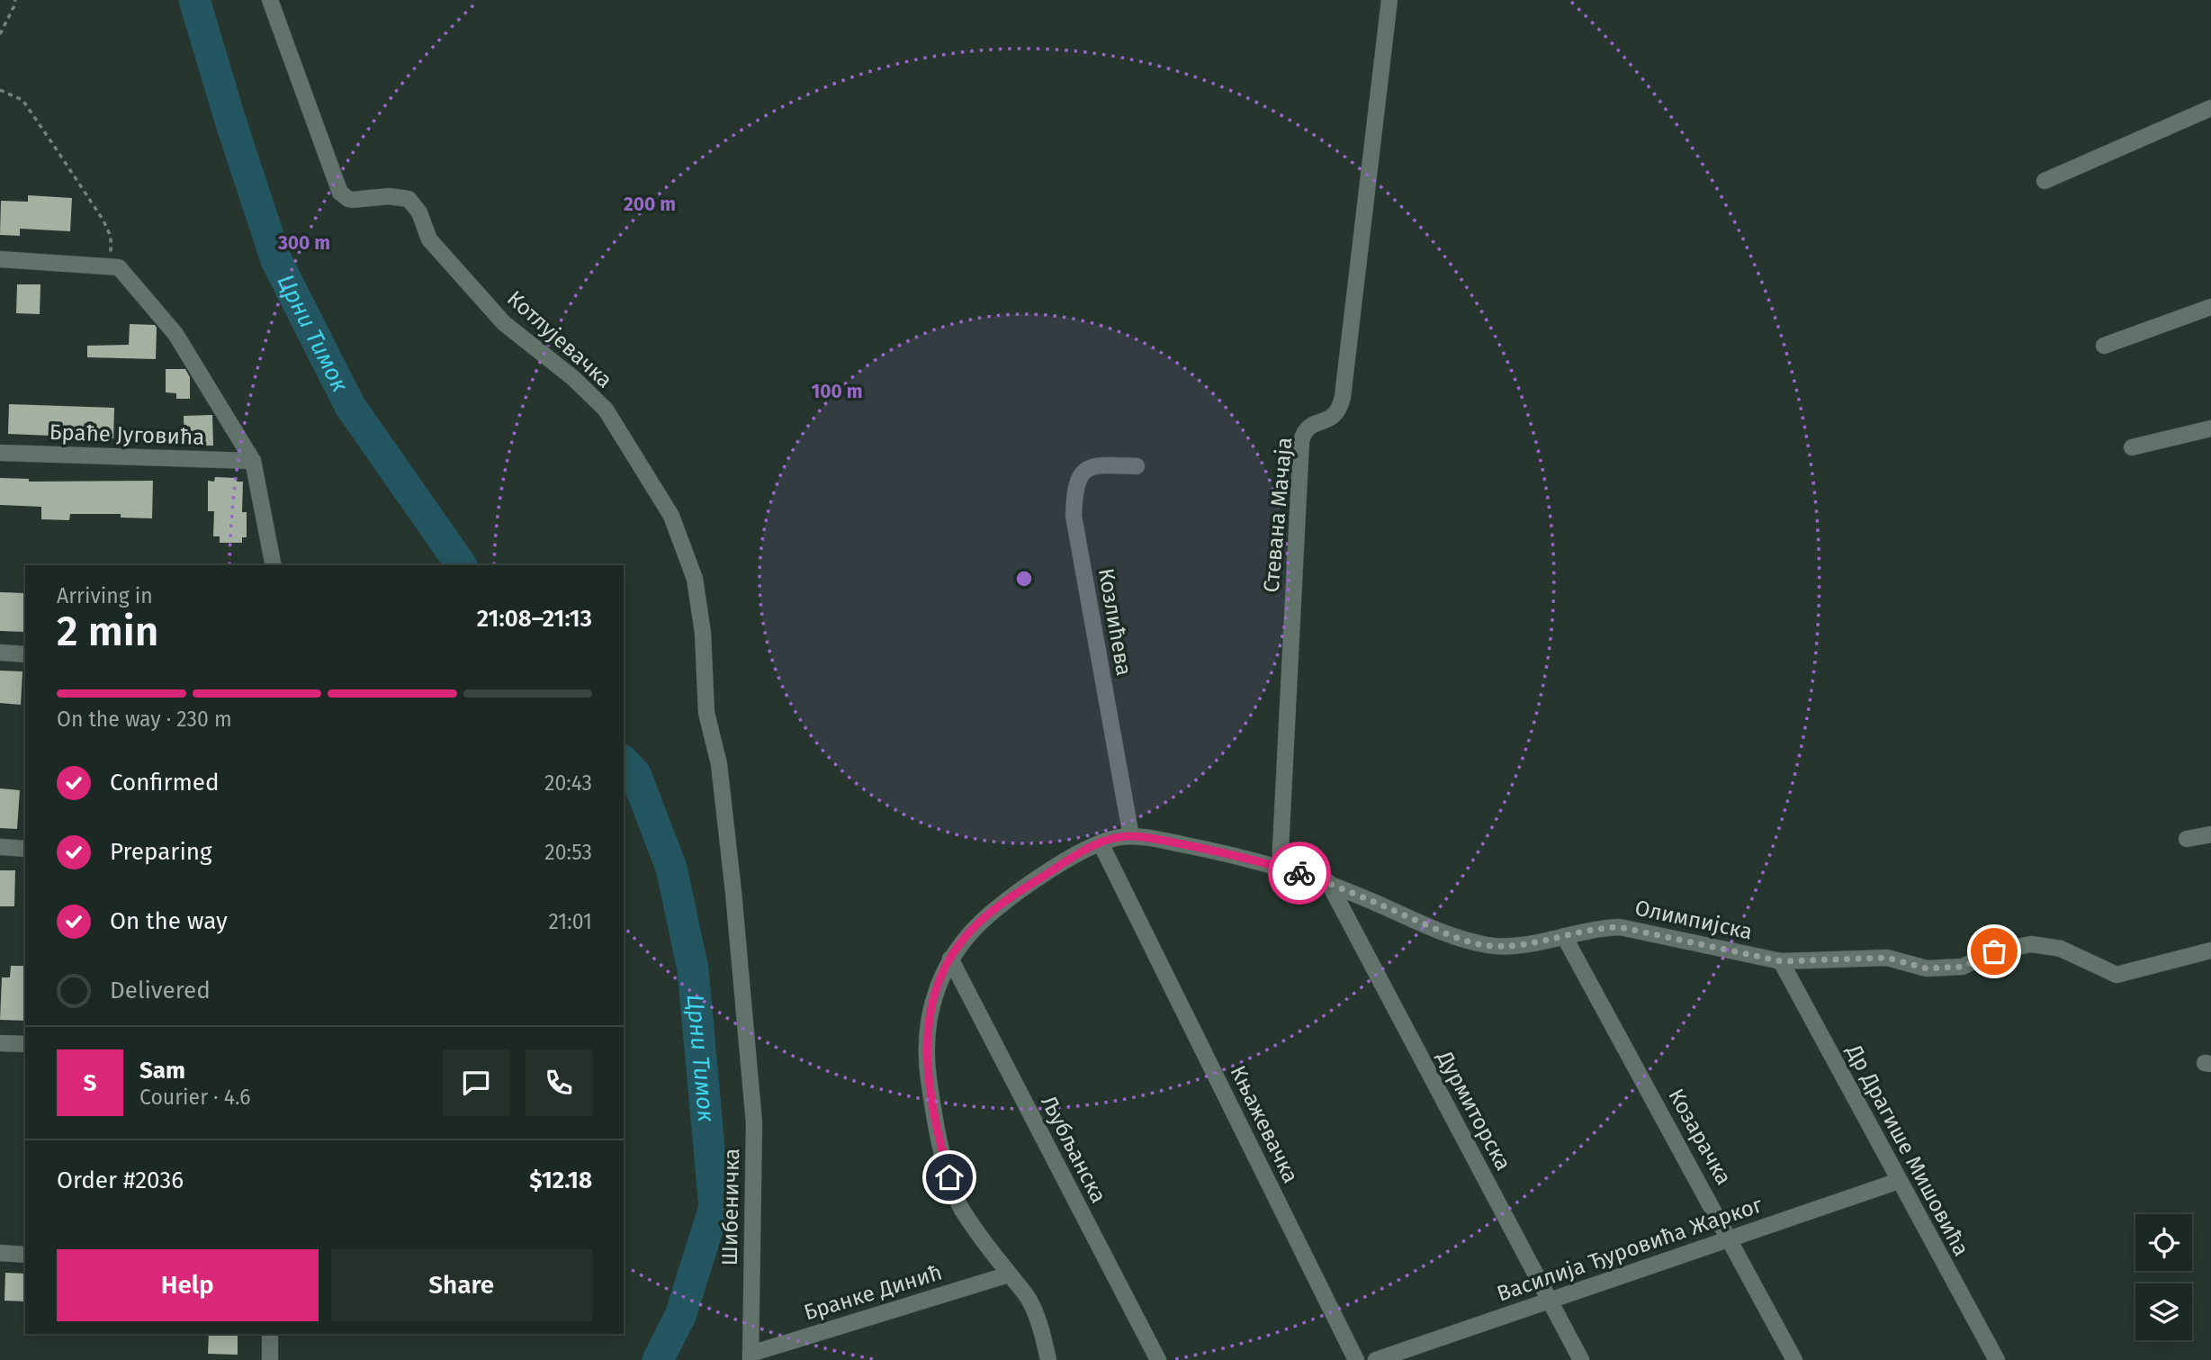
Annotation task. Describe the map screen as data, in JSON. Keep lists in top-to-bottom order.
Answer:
{
  "streets": {
    "street": [
      "Котлујевачка",
      "Браће Југовића",
      "Стевана Мачаја",
      "Козлићева",
      "Олимпијска",
      "Дурмиторска",
      "Књажевачка",
      "Козарачка",
      "Љубљанска",
      "Др Драгише Мишовића",
      "Шибеничка",
      "Василија Ђуровића Жарког",
      "Бранке Динић"
    ]
  },
  "crossings": [
    ["Котлујевачка", "Шибеничка"],
    ["Стевана Мачаја", "Олимпијска"],
    ["Козлићева", "Олимпијска"],
    ["Олимпијска", "Дурмиторска"],
    ["Олимпијска", "Књажевачка"],
    ["Олимпијска", "Козарачка"],
    ["Олимпијска", "Љубљанска"],
    ["Олимпијска", "Др Драгише Мишовића"],
    ["Олимпијска", "Бранке Динић"],
    ["Дурмиторска", "Василија Ђуровића Жарког"],
    ["Козарачка", "Василија Ђуровића Жарког"],
    ["Др Драгише Мишовића", "Василија Ђуровића Жарког"],
    ["Шибеничка", "Бранке Динић"]
  ],
  "water": ["Црни Тимок"],
  "page": {
    "heading": ["2 min", "Arriving in", "21:08–21:13"],
    "panel": [
      "Sam",
      "Courier · 4.6",
      "Order #2036",
      "$12.18"
    ],
    "bar": "On the way · 230 m",
    "list": [
      ["Confirmed", "20:43"],
      ["Preparing", "20:53"],
      ["On the way", "21:01"],
      "Delivered"
    ],
    "round": "S",
    "buttons": ["Help", "Share"]
  },
  "rings": ["200 m", "300 m", "100 m"]
}
